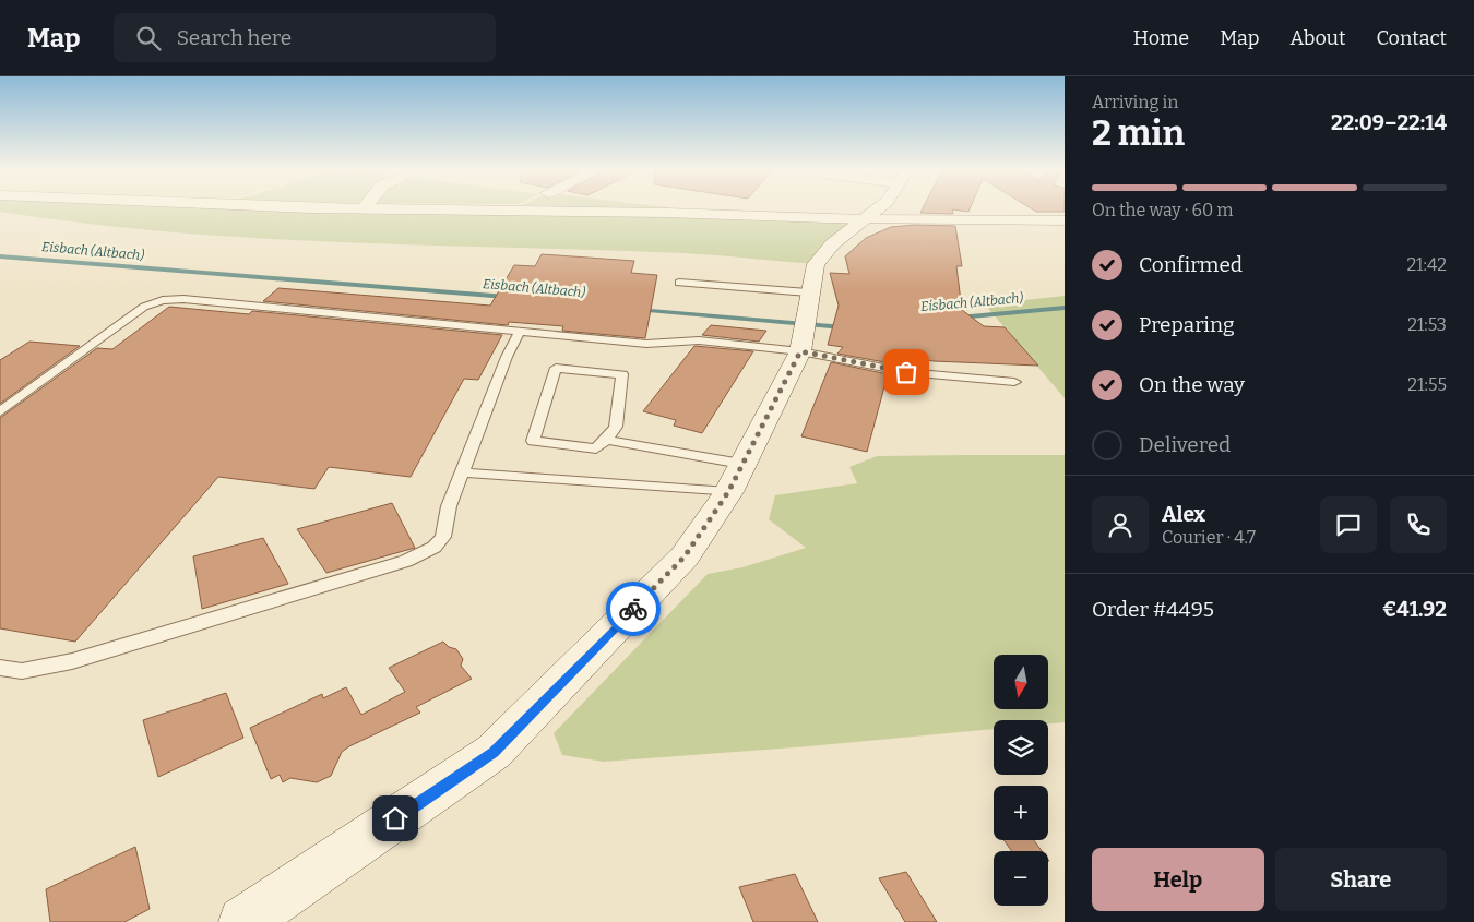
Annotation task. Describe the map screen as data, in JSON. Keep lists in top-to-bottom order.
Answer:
{
  "water": ["Eisbach (Altbach)"],
  "north": "bottom",
  "page": {
    "header": "Map",
    "search": "Search here",
    "nav": [
      "Home",
      "Map",
      "About",
      "Contact"
    ],
    "heading": ["2 min", "Arriving in", "22:09–22:14"],
    "panel": [
      "Alex",
      "Courier · 4.7",
      "Order #4495",
      "€41.92"
    ],
    "bar": "On the way · 60 m",
    "list": [
      ["Confirmed", "21:42"],
      ["Preparing", "21:53"],
      ["On the way", "21:55"],
      "Delivered"
    ],
    "map_buttons": ["+", "−"],
    "buttons": ["Help", "Share"]
  }
}
